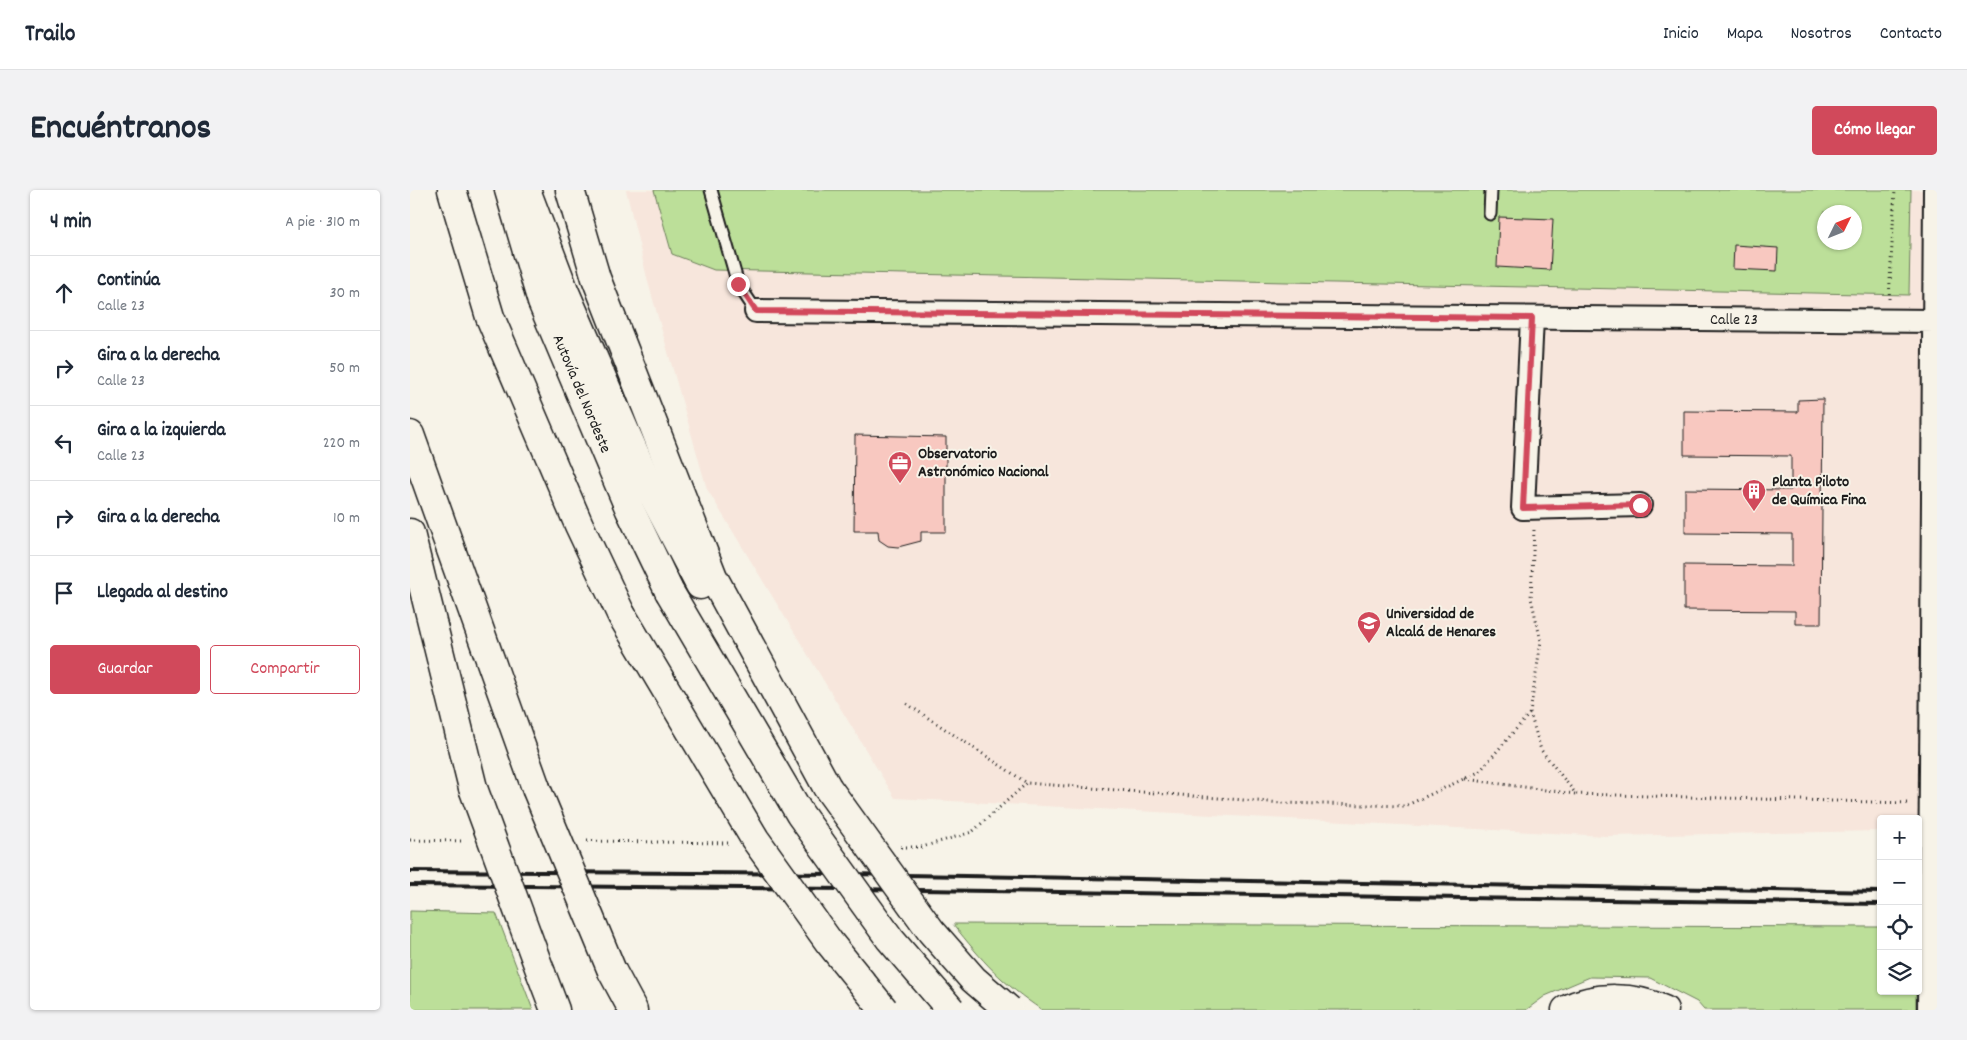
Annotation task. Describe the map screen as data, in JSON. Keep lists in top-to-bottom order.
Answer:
{
  "streets": {
    "main road": ["Autovía del Nordeste"],
    "street": ["Calle 23"]
  },
  "places": {
    "office": ["Observatorio Astronómico Nacional"],
    "building": ["Planta Piloto de Química Fina"],
    "school or university": ["Universidad de Alcalá de Henares"]
  },
  "north": "top right",
  "page": {
    "header": "Trailo",
    "nav": [
      "Inicio",
      "Mapa",
      "Nosotros",
      "Contacto"
    ],
    "title": "Encuéntranos",
    "buttons": [
      "Cómo llegar",
      ["Guardar", "Compartir"]
    ],
    "heading": ["4 min", "A pie · 310 m"],
    "list": [
      ["Continúa", "Calle 23", "30 m"],
      ["Gira a la derecha", "Calle 23", "50 m"],
      ["Gira a la izquierda", "Calle 23", "220 m"],
      ["Gira a la derecha", "10 m"],
      "Llegada al destino"
    ],
    "map_buttons": ["+", "−"]
  }
}
